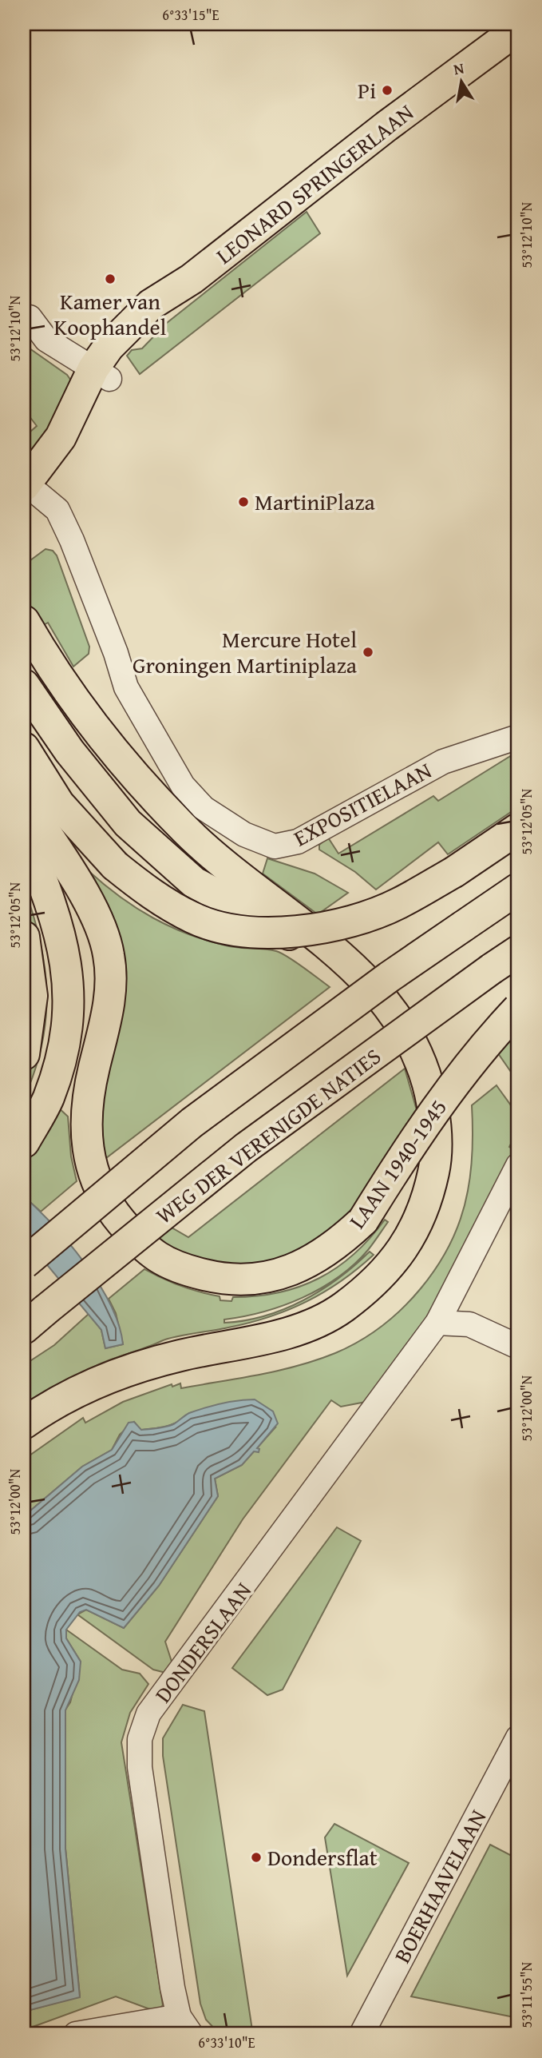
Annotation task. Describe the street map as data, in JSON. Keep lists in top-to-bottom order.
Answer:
{
  "streets": {
    "main road": ["LEONARD SPRINGERLAAN", "WEG DER VERENIGDE NATIES", "LAAN 1940-1945"],
    "street": ["EXPOSITIELAAN", "DONDERSLAAN", "BOERHAAVELAAN"]
  },
  "crossings": [
    ["LEONARD SPRINGERLAAN", "EXPOSITIELAAN"]
  ],
  "places": [
    "Pi",
    "Kamer van Koophandel",
    "MartiniPlaza",
    "Mercure Hotel Groningen Martiniplaza",
    "Dondersflat"
  ],
  "north": "top",
  "coordinates": [
    "6°33'15\"E",
    "53°12'10\"N",
    "53°12'05\"N",
    "53°12'00\"N",
    "53°11'55\"N",
    "6°33'10\"E"
  ]
}
